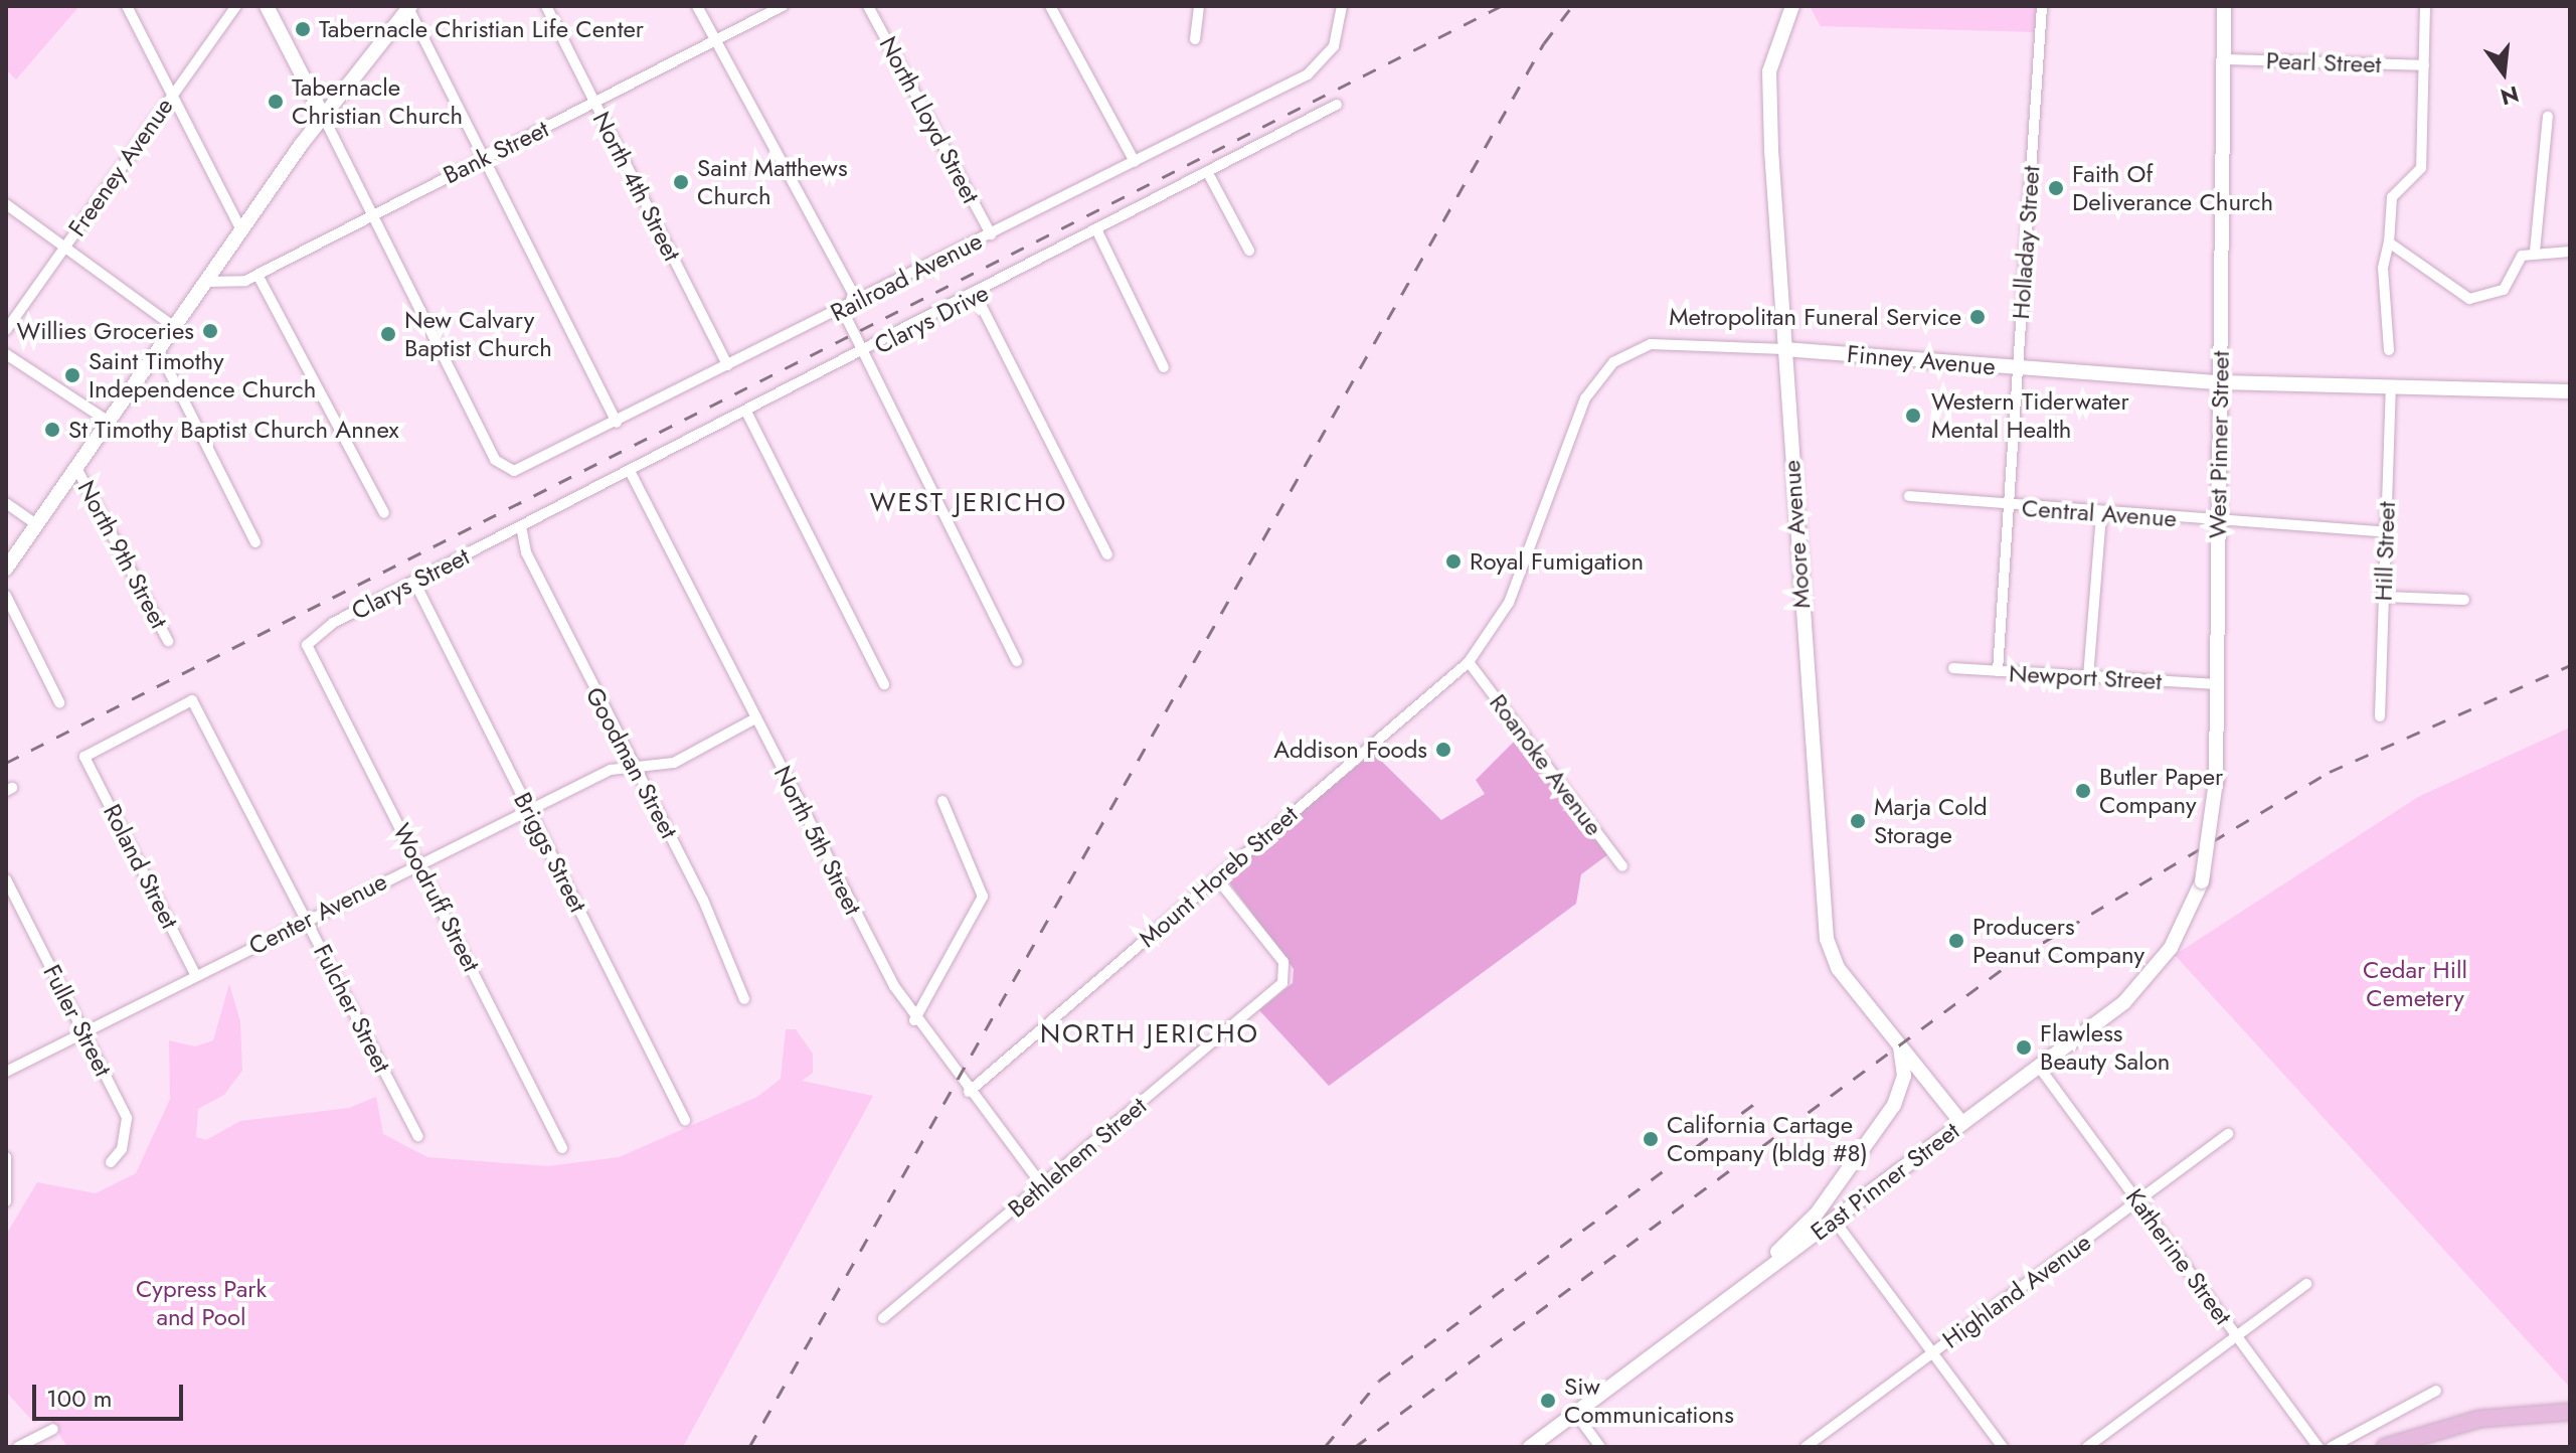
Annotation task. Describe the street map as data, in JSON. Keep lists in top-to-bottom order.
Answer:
{
  "streets": {
    "main road": [
      "Finney Avenue",
      "West Pinner Street",
      "Moore Avenue",
      "East Pinner Street"
    ],
    "street": [
      "Pearl Street",
      "North Lloyd Street",
      "Bank Street",
      "Freeney Avenue",
      "North 4th Street",
      "Holladay Street",
      "Railroad Avenue",
      "Clarys Drive",
      "Central Avenue",
      "Hill Street",
      "North 9th Street",
      "Clarys Street",
      "Newport Street",
      "Goodman Street",
      "Roanoke Avenue",
      "North 5th Street",
      "Briggs Street",
      "Roland Street",
      "Mount Horeb Street",
      "Woodruff Street",
      "Center Avenue",
      "Fulcher Street",
      "Fuller Street",
      "Bethlehem Street",
      "Katherine Street",
      "Highland Avenue"
    ]
  },
  "crossings": [
    ["Pearl Street", "West Pinner Street"],
    ["North Lloyd Street", "Railroad Avenue"],
    ["Bank Street", "North 4th Street"],
    ["Bank Street", "Railroad Avenue"],
    ["North 4th Street", "Railroad Avenue"],
    ["Holladay Street", "Finney Avenue"],
    ["Holladay Street", "Central Avenue"],
    ["Holladay Street", "Newport Street"],
    ["Clarys Drive", "Clarys Street"],
    ["Clarys Drive", "Goodman Street"],
    ["Clarys Drive", "North 5th Street"],
    ["Finney Avenue", "West Pinner Street"],
    ["Finney Avenue", "Moore Avenue"],
    ["Finney Avenue", "Hill Street"],
    ["Finney Avenue", "Roanoke Avenue"],
    ["Finney Avenue", "Mount Horeb Street"],
    ["West Pinner Street", "Central Avenue"],
    ["West Pinner Street", "Newport Street"],
    ["West Pinner Street", "East Pinner Street"],
    ["Central Avenue", "Hill Street"],
    ["Moore Avenue", "East Pinner Street"],
    ["Clarys Street", "Goodman Street"],
    ["Clarys Street", "Briggs Street"],
    ["Clarys Street", "Woodruff Street"],
    ["Goodman Street", "Center Avenue"],
    ["Roanoke Avenue", "Mount Horeb Street"],
    ["North 5th Street", "Mount Horeb Street"],
    ["North 5th Street", "Bethlehem Street"],
    ["Briggs Street", "Center Avenue"],
    ["Roland Street", "Center Avenue"],
    ["Roland Street", "Fulcher Street"],
    ["Mount Horeb Street", "Bethlehem Street"],
    ["Woodruff Street", "Center Avenue"],
    ["Center Avenue", "Fulcher Street"],
    ["Center Avenue", "Fuller Street"],
    ["East Pinner Street", "Katherine Street"],
    ["Katherine Street", "Highland Avenue"]
  ],
  "districts": ["WEST JERICHO", "NORTH JERICHO"],
  "parks": ["Cedar Hill Cemetery", "Cypress Park and Pool"],
  "places": [
    "Tabernacle Christian Life Center",
    "Tabernacle Christian Church",
    "Saint Matthews Church",
    "Faith Of Deliverance Church",
    "Metropolitan Funeral Service",
    "Willies Groceries",
    "New Calvary Baptist Church",
    "Saint Timothy Independence Church",
    "Western Tiderwater Mental Health",
    "St Timothy Baptist Church Annex",
    "Royal Fumigation",
    "Addison Foods",
    "Butler Paper Company",
    "Marja Cold Storage",
    "Producers Peanut Company",
    "Flawless Beauty Salon",
    "California Cartage Company (bldg #8)",
    "Siw Communications"
  ],
  "scale_bar": "100 m",
  "north": "bottom"
}
